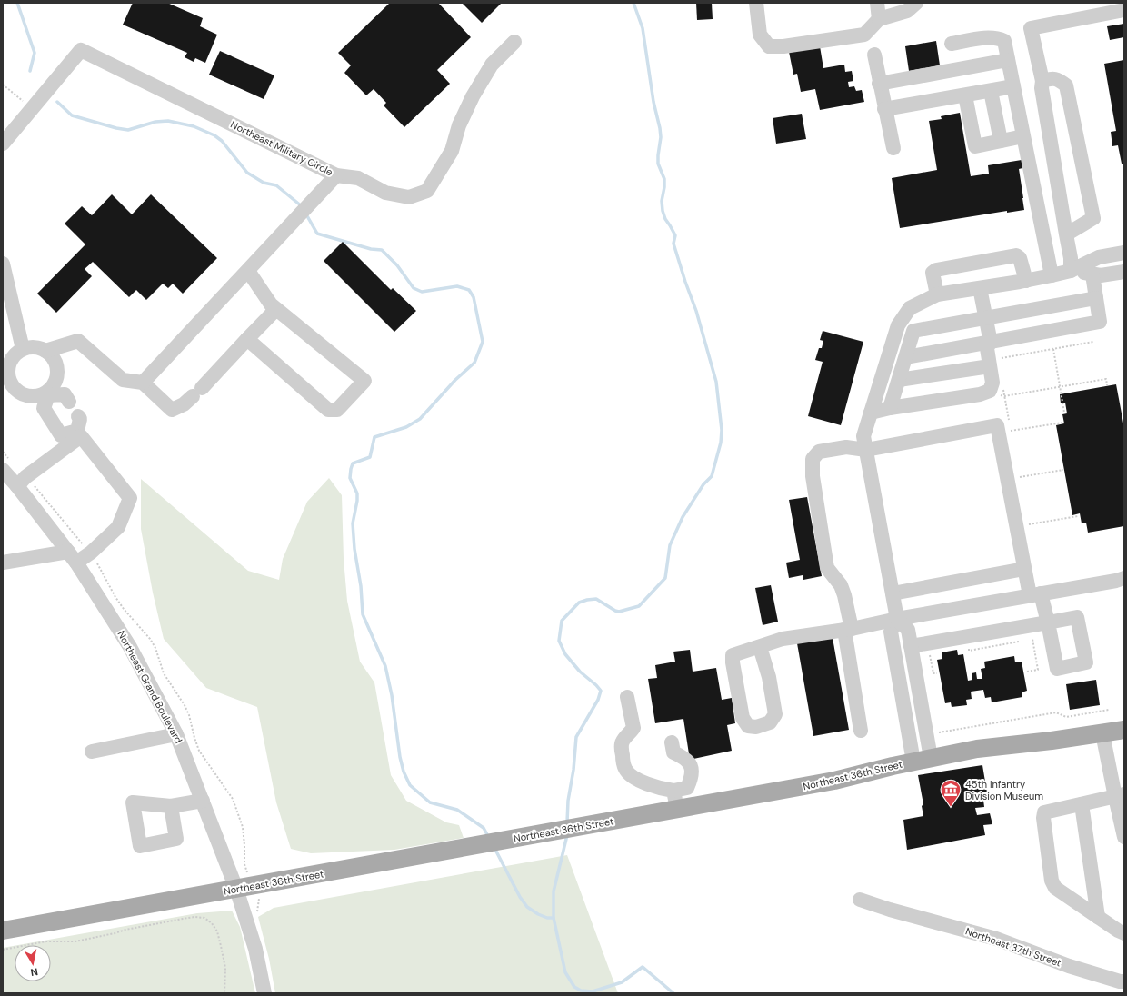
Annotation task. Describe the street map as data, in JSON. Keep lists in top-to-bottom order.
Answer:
{
  "streets": {
    "main road": ["Northeast 36th Street"],
    "street": ["Northeast Military Circle", "Northeast Grand Boulevard", "Northeast 37th Street"]
  },
  "crossings": [
    ["Northeast Grand Boulevard", "Northeast 36th Street"]
  ],
  "places": {
    "museum": ["45th Infantry Division Museum"]
  },
  "north": "bottom"
}
